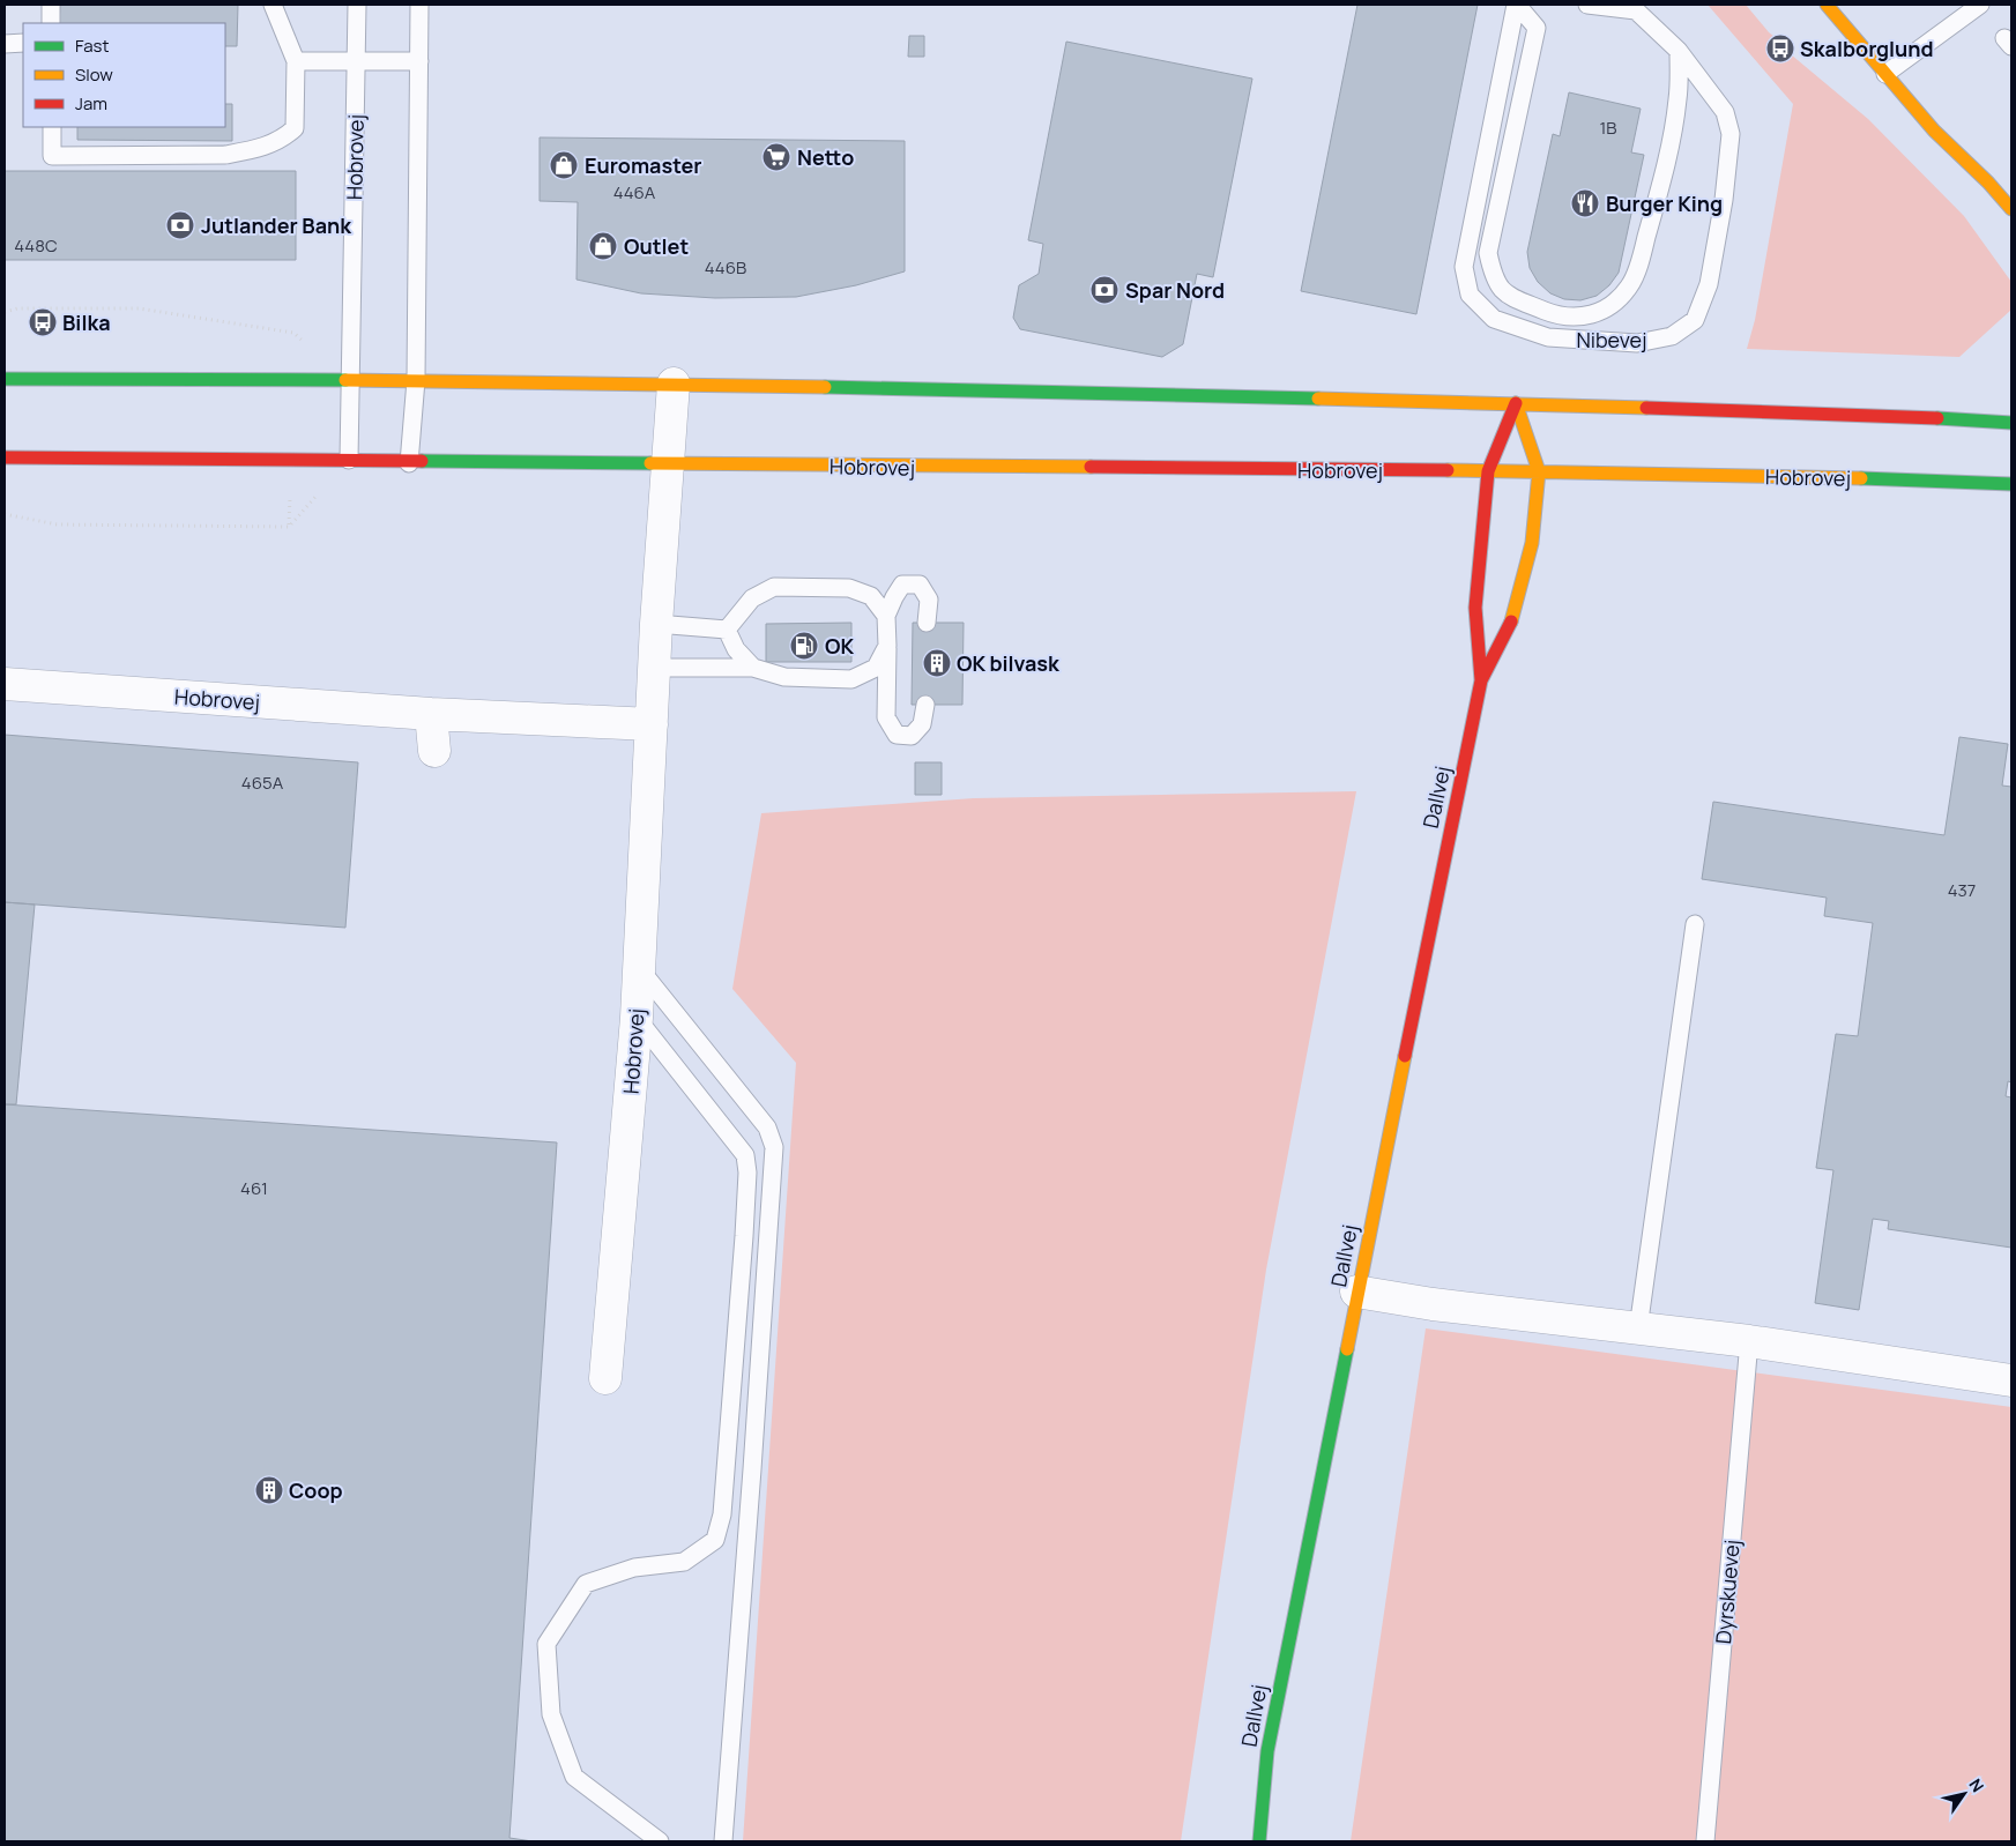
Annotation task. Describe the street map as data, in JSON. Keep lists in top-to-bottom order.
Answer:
{
  "streets": {
    "main road": ["Hobrovej", "Dallvej"],
    "lane": ["Nibevej", "Dyrskuevej"]
  },
  "crossings": [
    ["Hobrovej", "Dallvej"]
  ],
  "places": {
    "bus stop": ["Skalborglund", "Bilka"],
    "supermarket": ["Netto"],
    "shop": ["Euromaster", "Outlet"],
    "restaurant": ["Burger King"],
    "bank": ["Jutlander Bank", "Spar Nord"],
    "fuel station": ["OK"],
    "building": ["OK bilvask", "Coop"]
  },
  "house_numbers": [
    "1B",
    "446A",
    "448C",
    "446B",
    "465A",
    "437",
    "461"
  ],
  "legend": ["Fast", "Slow", "Jam"],
  "north": "top right"
}
